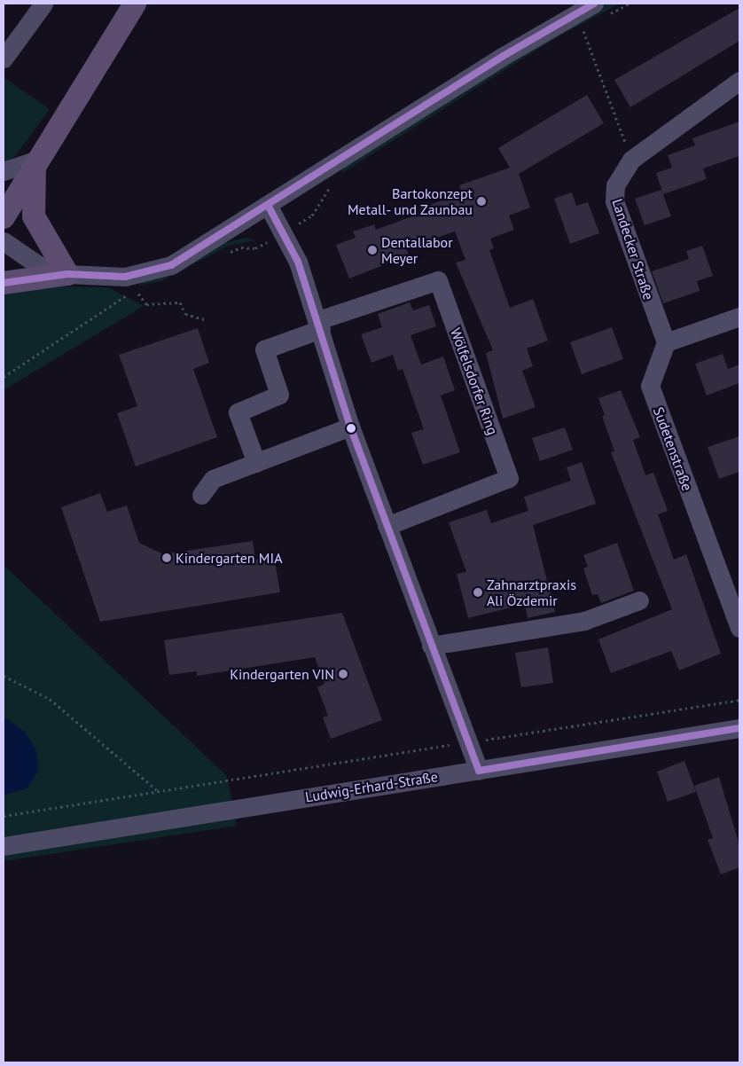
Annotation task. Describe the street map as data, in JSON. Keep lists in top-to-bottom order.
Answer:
{
  "streets": {
    "street": [
      "Landecker Straße",
      "Wölfelsdorfer Ring",
      "Sudetenstraße",
      "Ludwig-Erhard-Straße"
    ]
  },
  "crossings": [
    ["Landecker Straße", "Sudetenstraße"]
  ],
  "places": [
    "Bartokonzept Metall- und Zaunbau",
    "Dentallabor Meyer",
    "Kindergarten MIA",
    "Zahnarztpraxis Ali Özdemir",
    "Kindergarten VIN"
  ]
}
